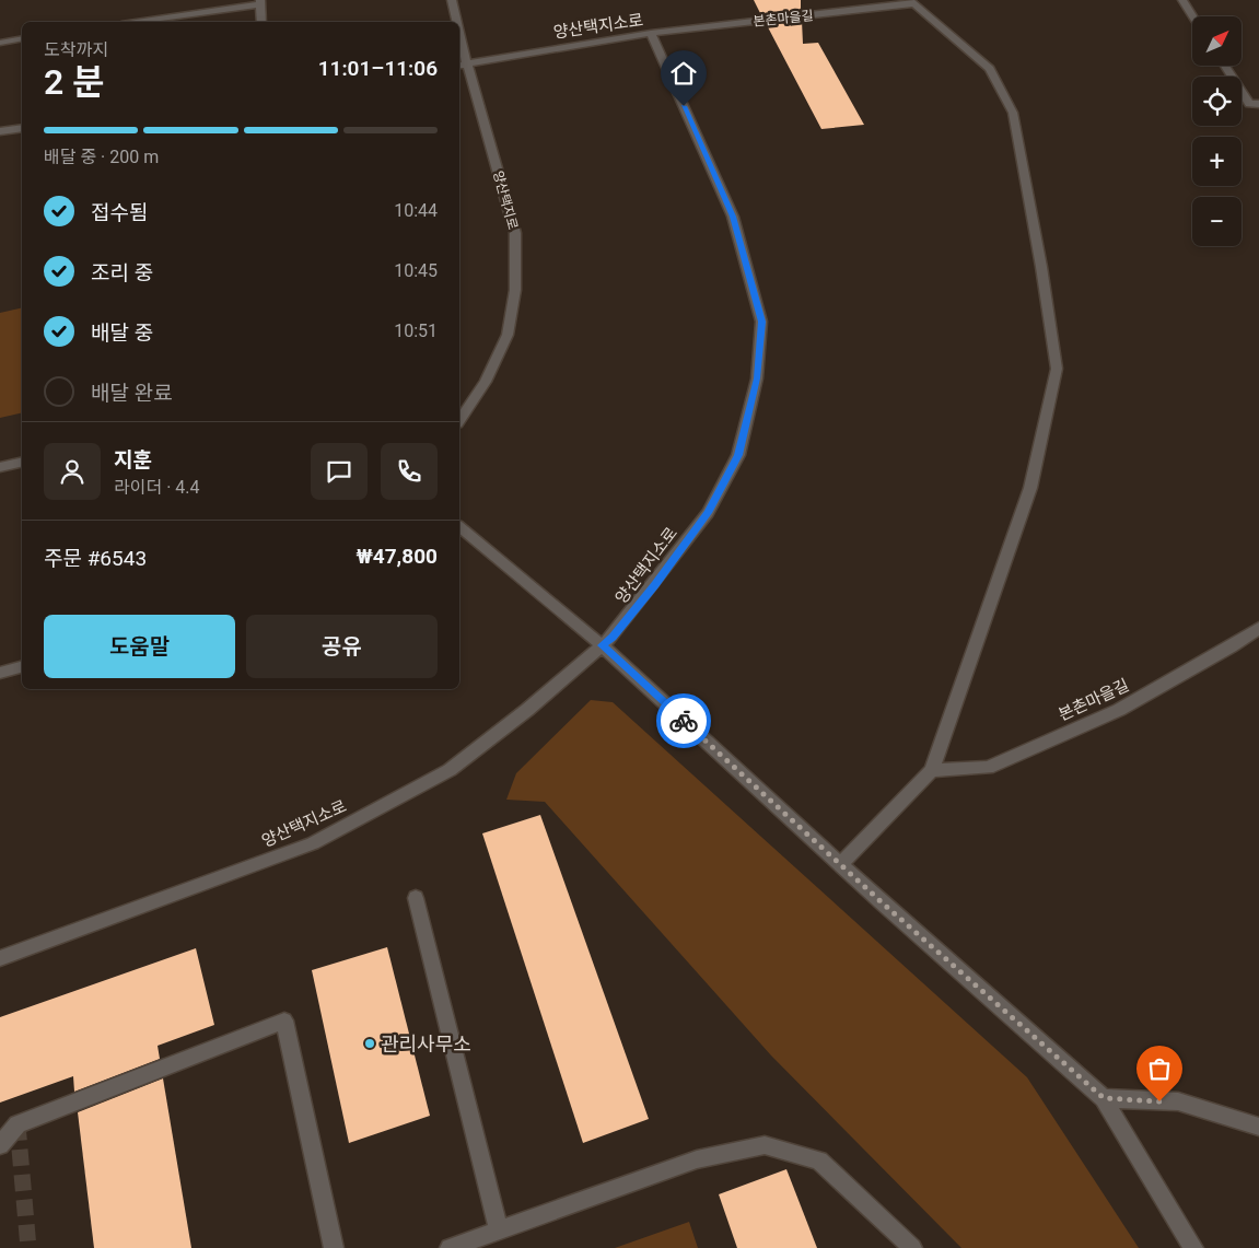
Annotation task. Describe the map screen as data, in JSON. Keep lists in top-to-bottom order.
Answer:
{
  "streets": {
    "street": ["본촌마을길", "양산택지소로", "양산택지로"]
  },
  "crossings": [
    ["본촌마을길", "양산택지소로"],
    ["양산택지소로", "양산택지로"]
  ],
  "places": ["관리사무소"],
  "north": "top right",
  "page": {
    "map_buttons": ["+", "−"],
    "heading": ["2 분", "도착까지", "11:01–11:06"],
    "panel": [
      "지훈",
      "라이더 · 4.4",
      "주문 #6543",
      "₩47,800"
    ],
    "bar": "배달 중 · 200 m",
    "list": [
      ["접수됨", "10:44"],
      ["조리 중", "10:45"],
      ["배달 중", "10:51"],
      "배달 완료"
    ],
    "buttons": ["도움말", "공유"]
  }
}
